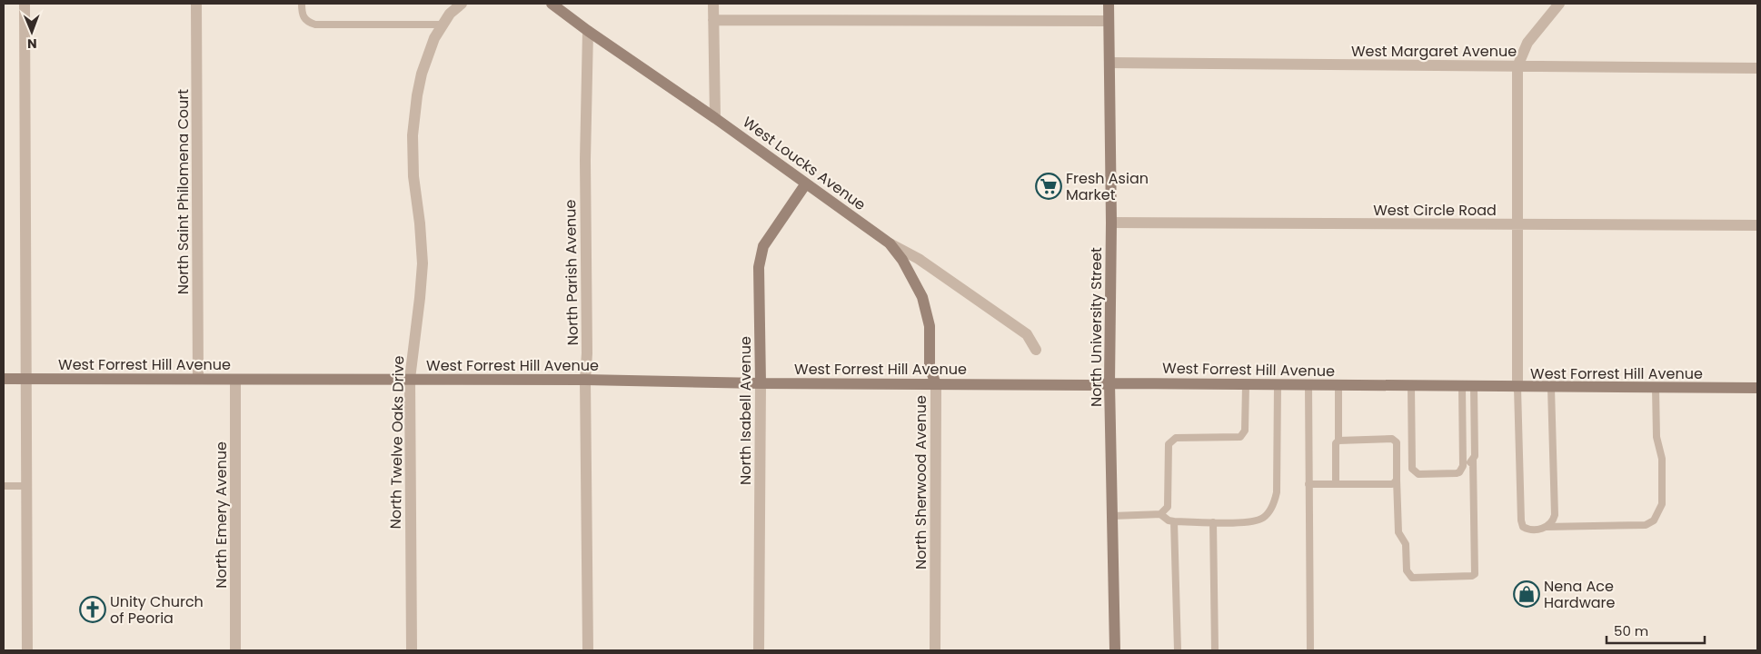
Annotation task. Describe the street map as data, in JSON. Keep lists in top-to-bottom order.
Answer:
{
  "streets": {
    "main road": [
      "West Loucks Avenue",
      "North University Street",
      "West Forrest Hill Avenue",
      "North Isabell Avenue",
      "North Sherwood Avenue"
    ],
    "street": [
      "West Margaret Avenue",
      "North Saint Philomena Court",
      "West Circle Road",
      "North Parish Avenue",
      "North Twelve Oaks Drive",
      "North Emery Avenue"
    ]
  },
  "crossings": [
    ["West Margaret Avenue", "North University Street"],
    ["West Loucks Avenue", "North Parish Avenue"],
    ["West Loucks Avenue", "North Isabell Avenue"],
    ["West Loucks Avenue", "North Sherwood Avenue"],
    ["North Saint Philomena Court", "West Forrest Hill Avenue"],
    ["West Circle Road", "North University Street"],
    ["North Parish Avenue", "West Forrest Hill Avenue"],
    ["North University Street", "West Forrest Hill Avenue"],
    ["West Forrest Hill Avenue", "North Isabell Avenue"],
    ["West Forrest Hill Avenue", "North Twelve Oaks Drive"],
    ["West Forrest Hill Avenue", "North Sherwood Avenue"],
    ["West Forrest Hill Avenue", "North Emery Avenue"]
  ],
  "places": {
    "supermarket": ["Fresh Asian Market"],
    "shop": ["Nena Ace Hardware"],
    "church": ["Unity Church of Peoria"]
  },
  "scale_bar": "50 m",
  "north": "bottom"
}
